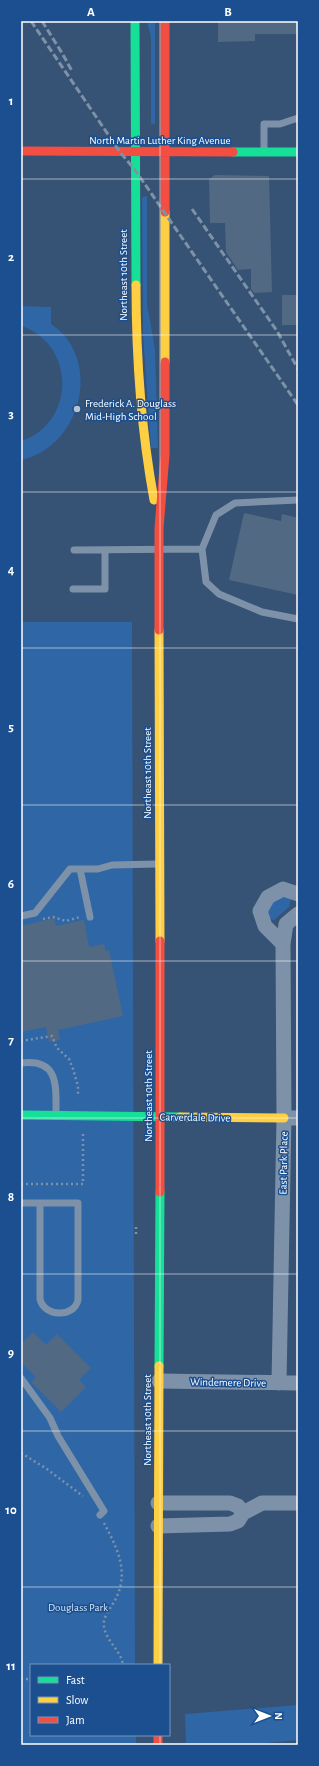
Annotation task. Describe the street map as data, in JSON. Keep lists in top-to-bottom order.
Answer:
{
  "streets": {
    "main road": ["North Martin Luther King Avenue", "Northeast 10th Street", "Carverdale Drive"],
    "street": ["East Park Place", "Windemere Drive"]
  },
  "crossings": [
    ["North Martin Luther King Avenue", "Northeast 10th Street"],
    ["Northeast 10th Street", "Carverdale Drive"],
    ["Northeast 10th Street", "Windemere Drive"],
    ["Carverdale Drive", "East Park Place"],
    ["East Park Place", "Windemere Drive"]
  ],
  "parks": ["Douglass Park"],
  "places": ["Frederick A. Douglass Mid-High School"],
  "legend": ["Fast", "Slow", "Jam"],
  "north": "right",
  "grid": {
    "columns": ["A", "B"],
    "rows": [
      "1",
      "2",
      "3",
      "4",
      "5",
      "6",
      "7",
      "8",
      "9",
      "10",
      "11"
    ]
  }
}
